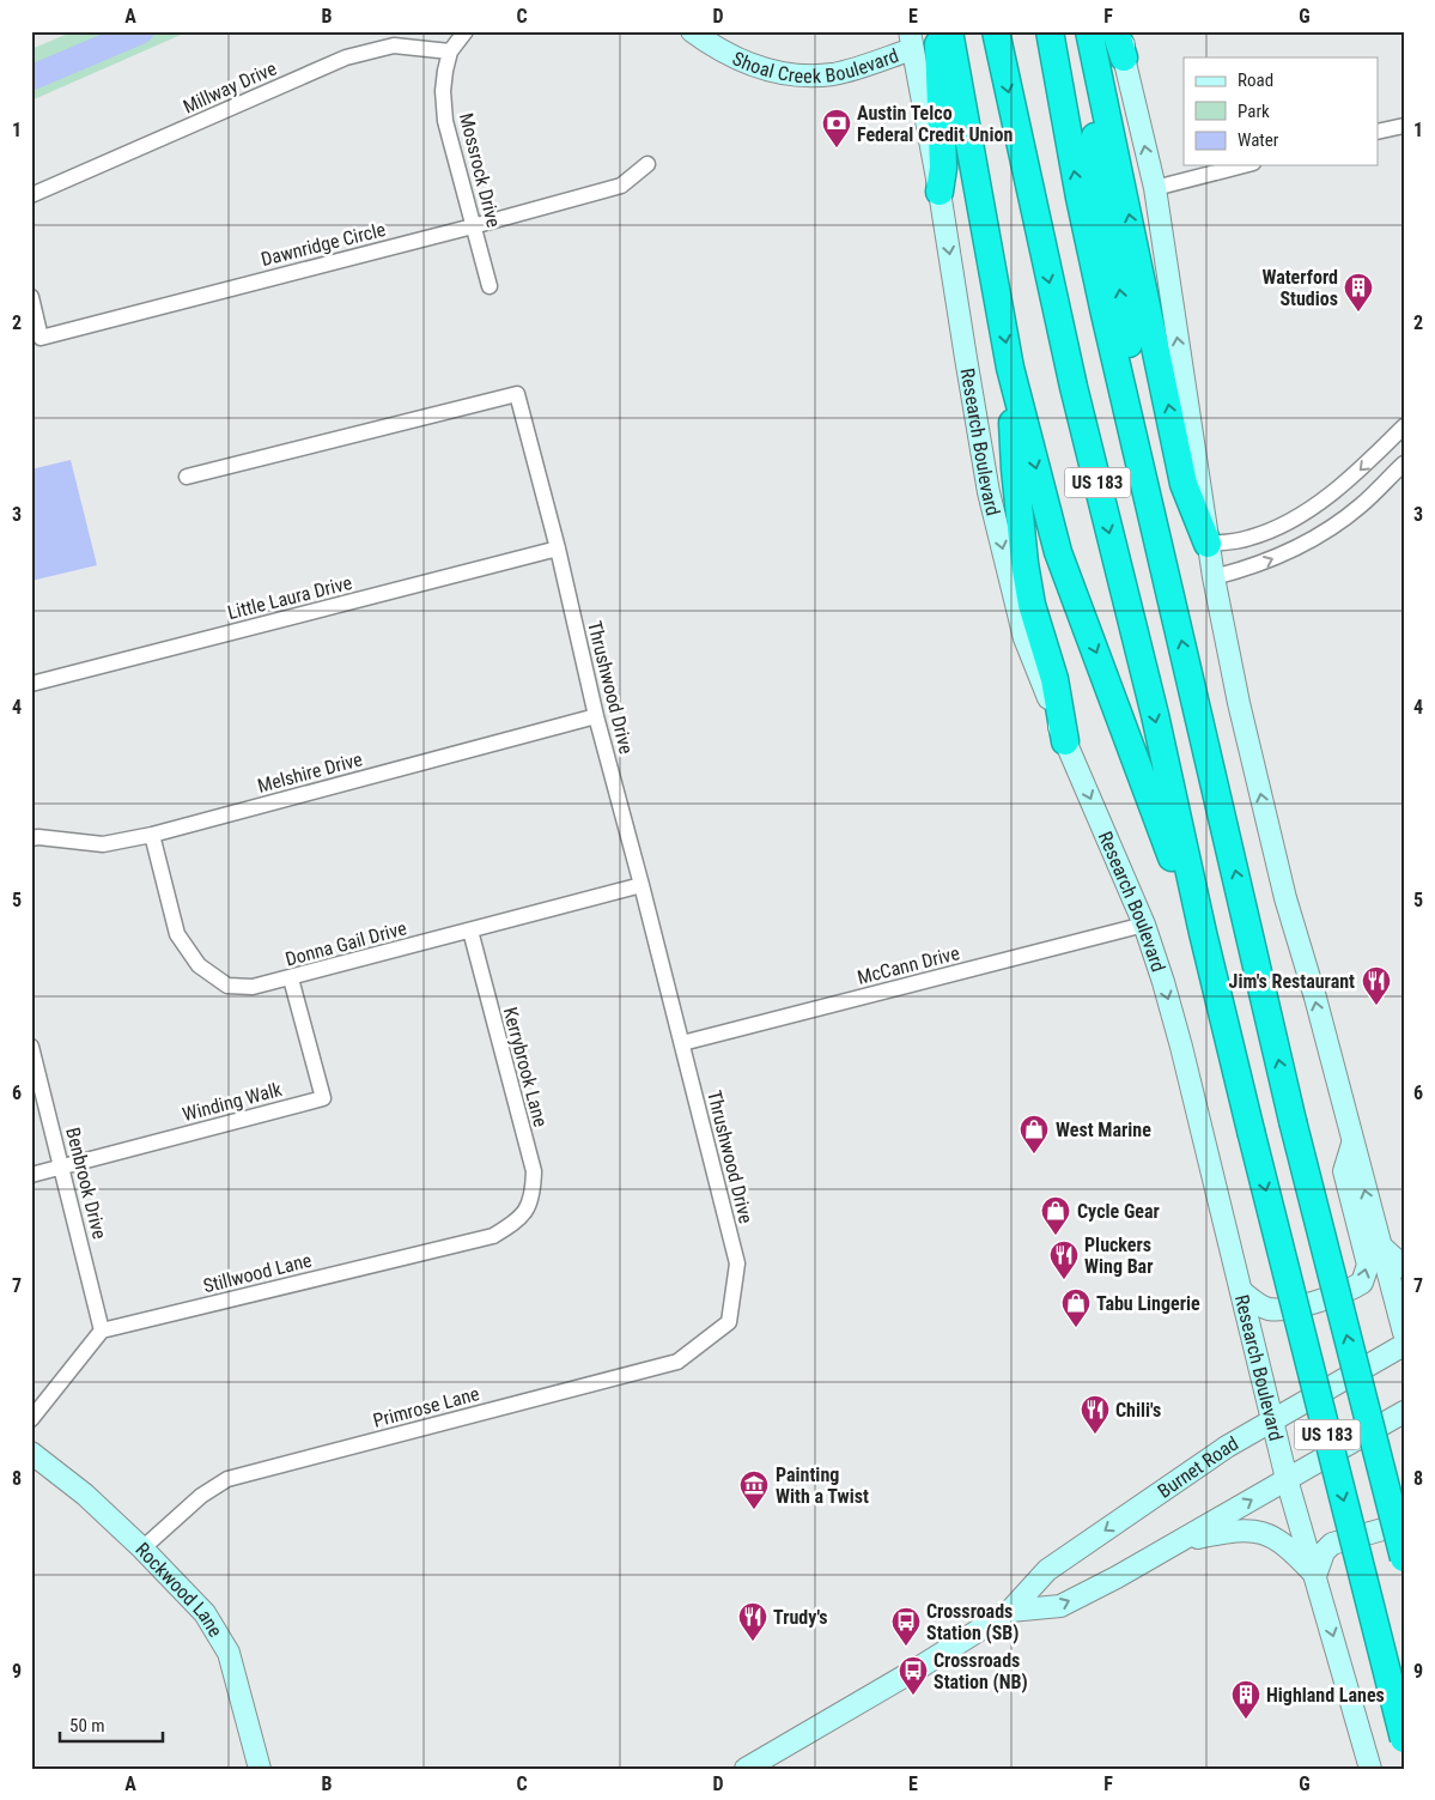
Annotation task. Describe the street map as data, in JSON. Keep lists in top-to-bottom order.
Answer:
{
  "streets": {
    "highway": ["US 183"],
    "main road": [
      "Shoal Creek Boulevard",
      "Research Boulevard",
      "Burnet Road",
      "Rockwood Lane"
    ],
    "street": [
      "Millway Drive",
      "Mossrock Drive",
      "Dawnridge Circle",
      "Little Laura Drive",
      "Thrushwood Drive",
      "Melshire Drive",
      "Donna Gail Drive",
      "McCann Drive",
      "Kerrybrook Lane",
      "Winding Walk",
      "Benbrook Drive",
      "Stillwood Lane",
      "Primrose Lane"
    ]
  },
  "crossings": [
    ["Shoal Creek Boulevard", "Research Boulevard"],
    ["Millway Drive", "Mossrock Drive"],
    ["Mossrock Drive", "Dawnridge Circle"],
    ["Research Boulevard", "McCann Drive"],
    ["Research Boulevard", "Burnet Road"],
    ["Little Laura Drive", "Thrushwood Drive"],
    ["Thrushwood Drive", "Melshire Drive"],
    ["Thrushwood Drive", "Donna Gail Drive"],
    ["Thrushwood Drive", "McCann Drive"],
    ["Thrushwood Drive", "Primrose Lane"],
    ["Melshire Drive", "Donna Gail Drive"],
    ["Donna Gail Drive", "Kerrybrook Lane"],
    ["Donna Gail Drive", "Winding Walk"],
    ["Kerrybrook Lane", "Stillwood Lane"],
    ["Winding Walk", "Benbrook Drive"],
    ["Benbrook Drive", "Stillwood Lane"],
    ["Primrose Lane", "Rockwood Lane"]
  ],
  "places": {
    "bank": ["Austin Telco Federal Credit Union"],
    "building": ["Waterford Studios", "Highland Lanes"],
    "restaurant": [
      "Jim's Restaurant",
      "Pluckers Wing Bar",
      "Chili's",
      "Trudy's"
    ],
    "shop": ["West Marine", "Cycle Gear", "Tabu Lingerie"],
    "museum": ["Painting With a Twist"],
    "bus stop": ["Crossroads Station (SB)", "Crossroads Station (NB)"]
  },
  "legend": ["Road", "Park", "Water"],
  "scale_bar": "50 m",
  "grid": {
    "columns": [
      "A",
      "B",
      "C",
      "D",
      "E",
      "F",
      "G"
    ],
    "rows": [
      "1",
      "2",
      "3",
      "4",
      "5",
      "6",
      "7",
      "8",
      "9"
    ]
  }
}
